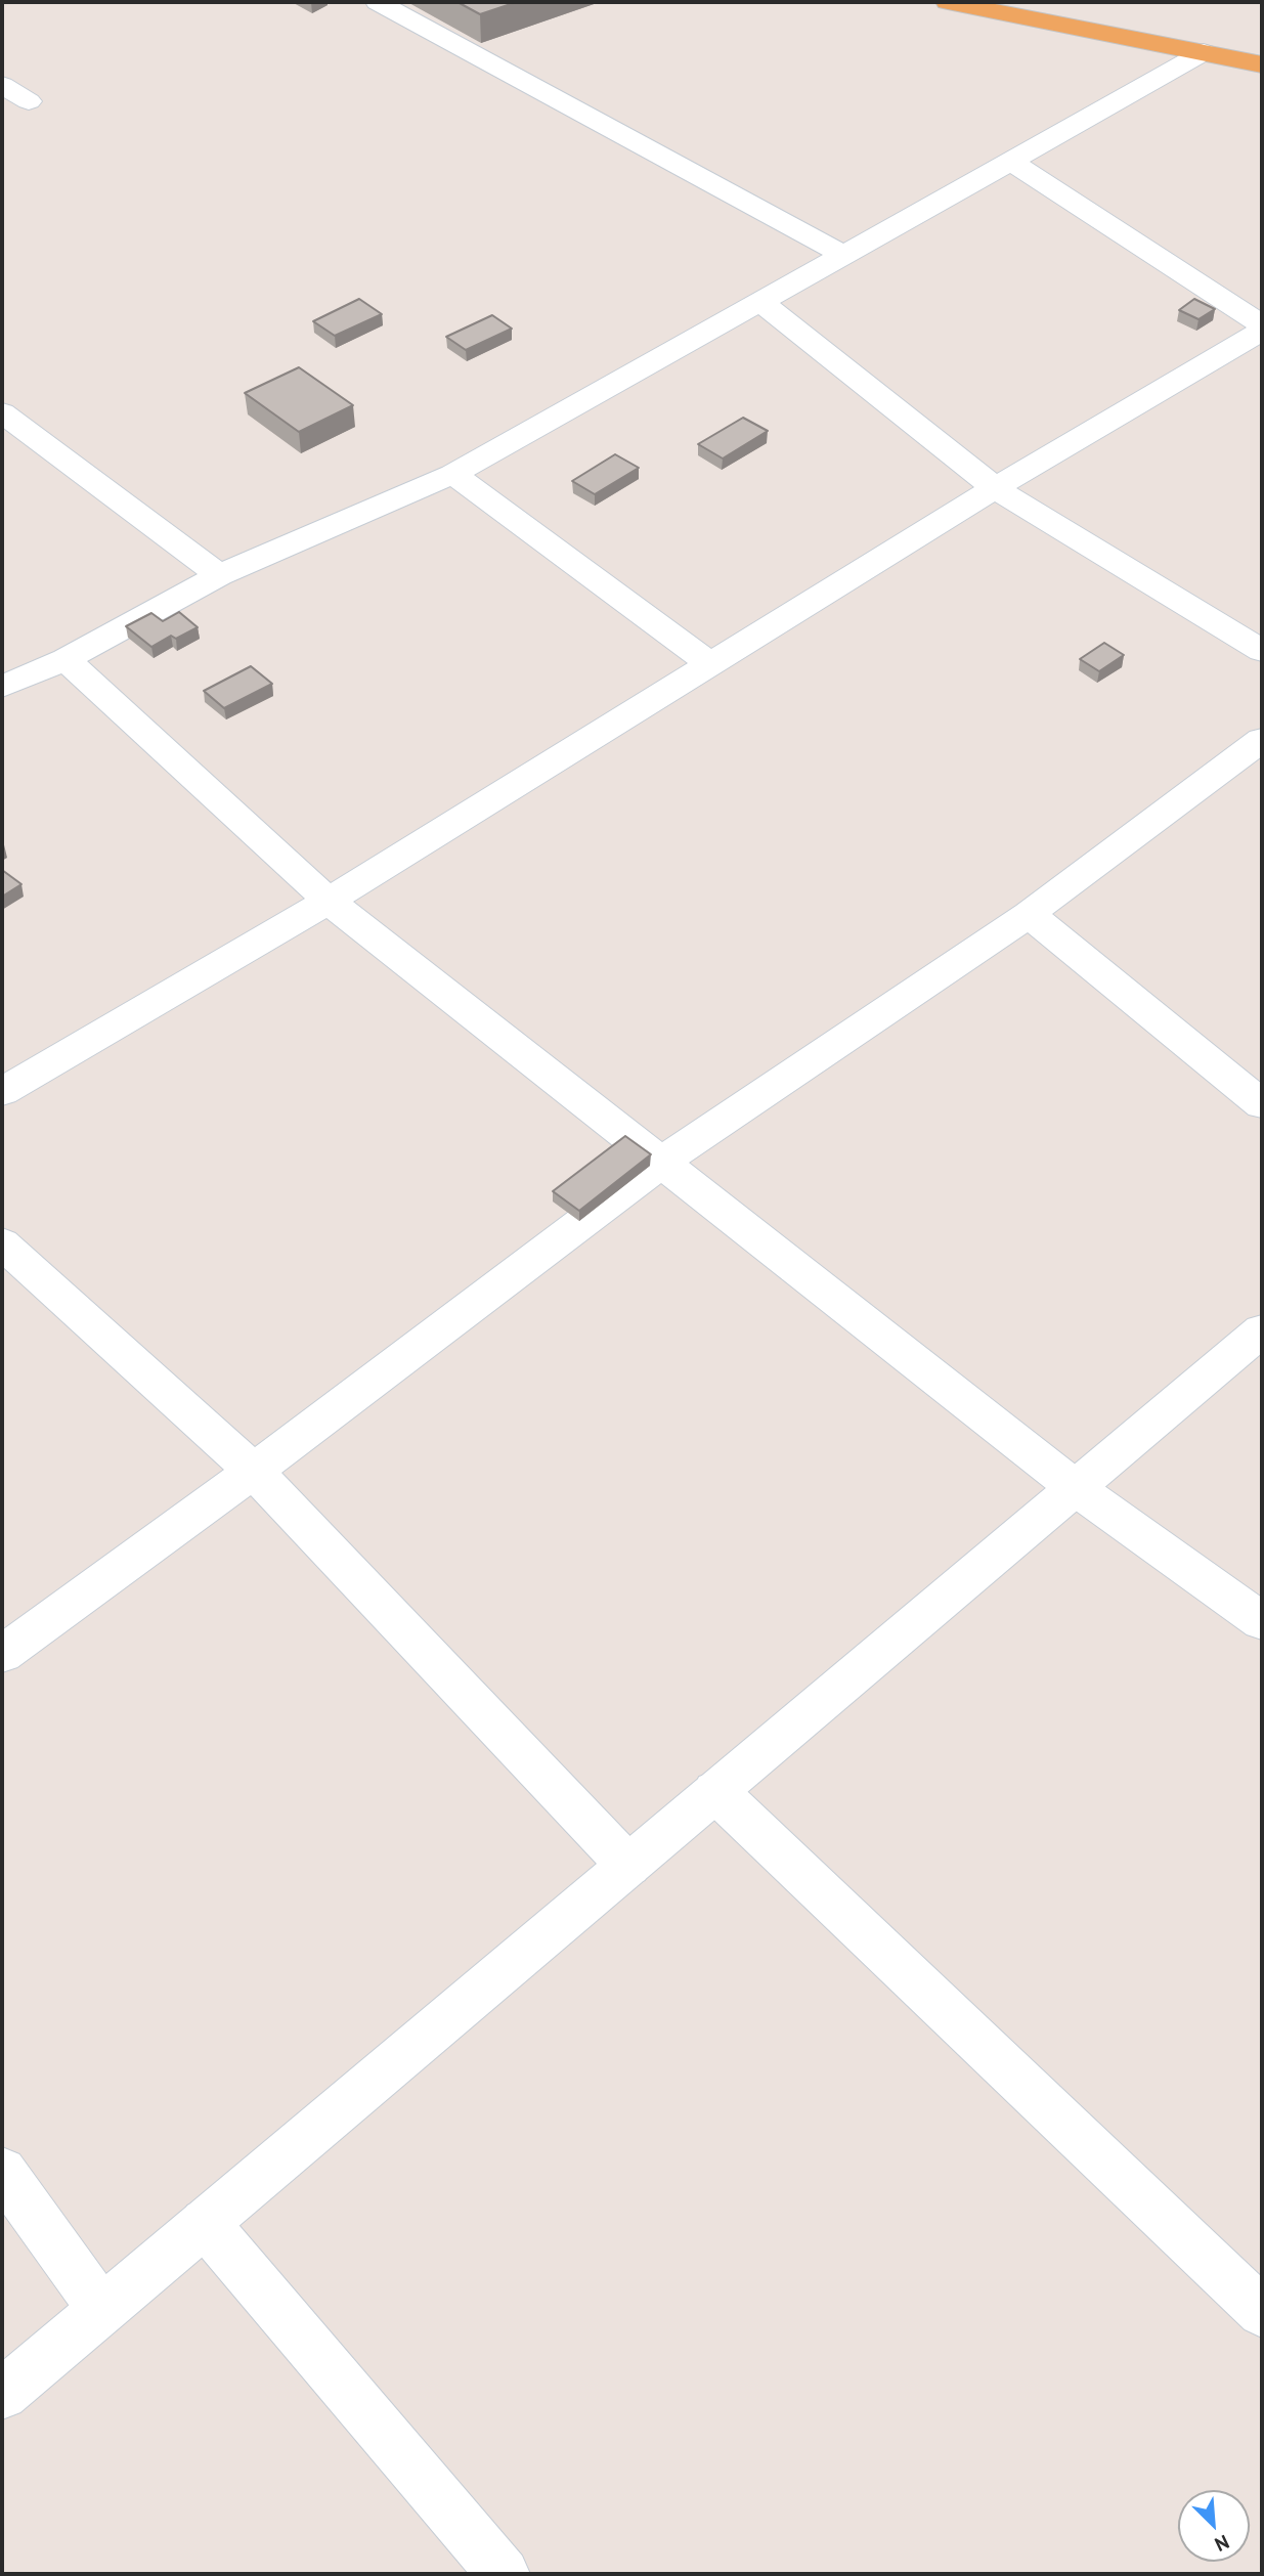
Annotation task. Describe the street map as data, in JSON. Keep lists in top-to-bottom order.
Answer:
{
  "north": "bottom right"
}
